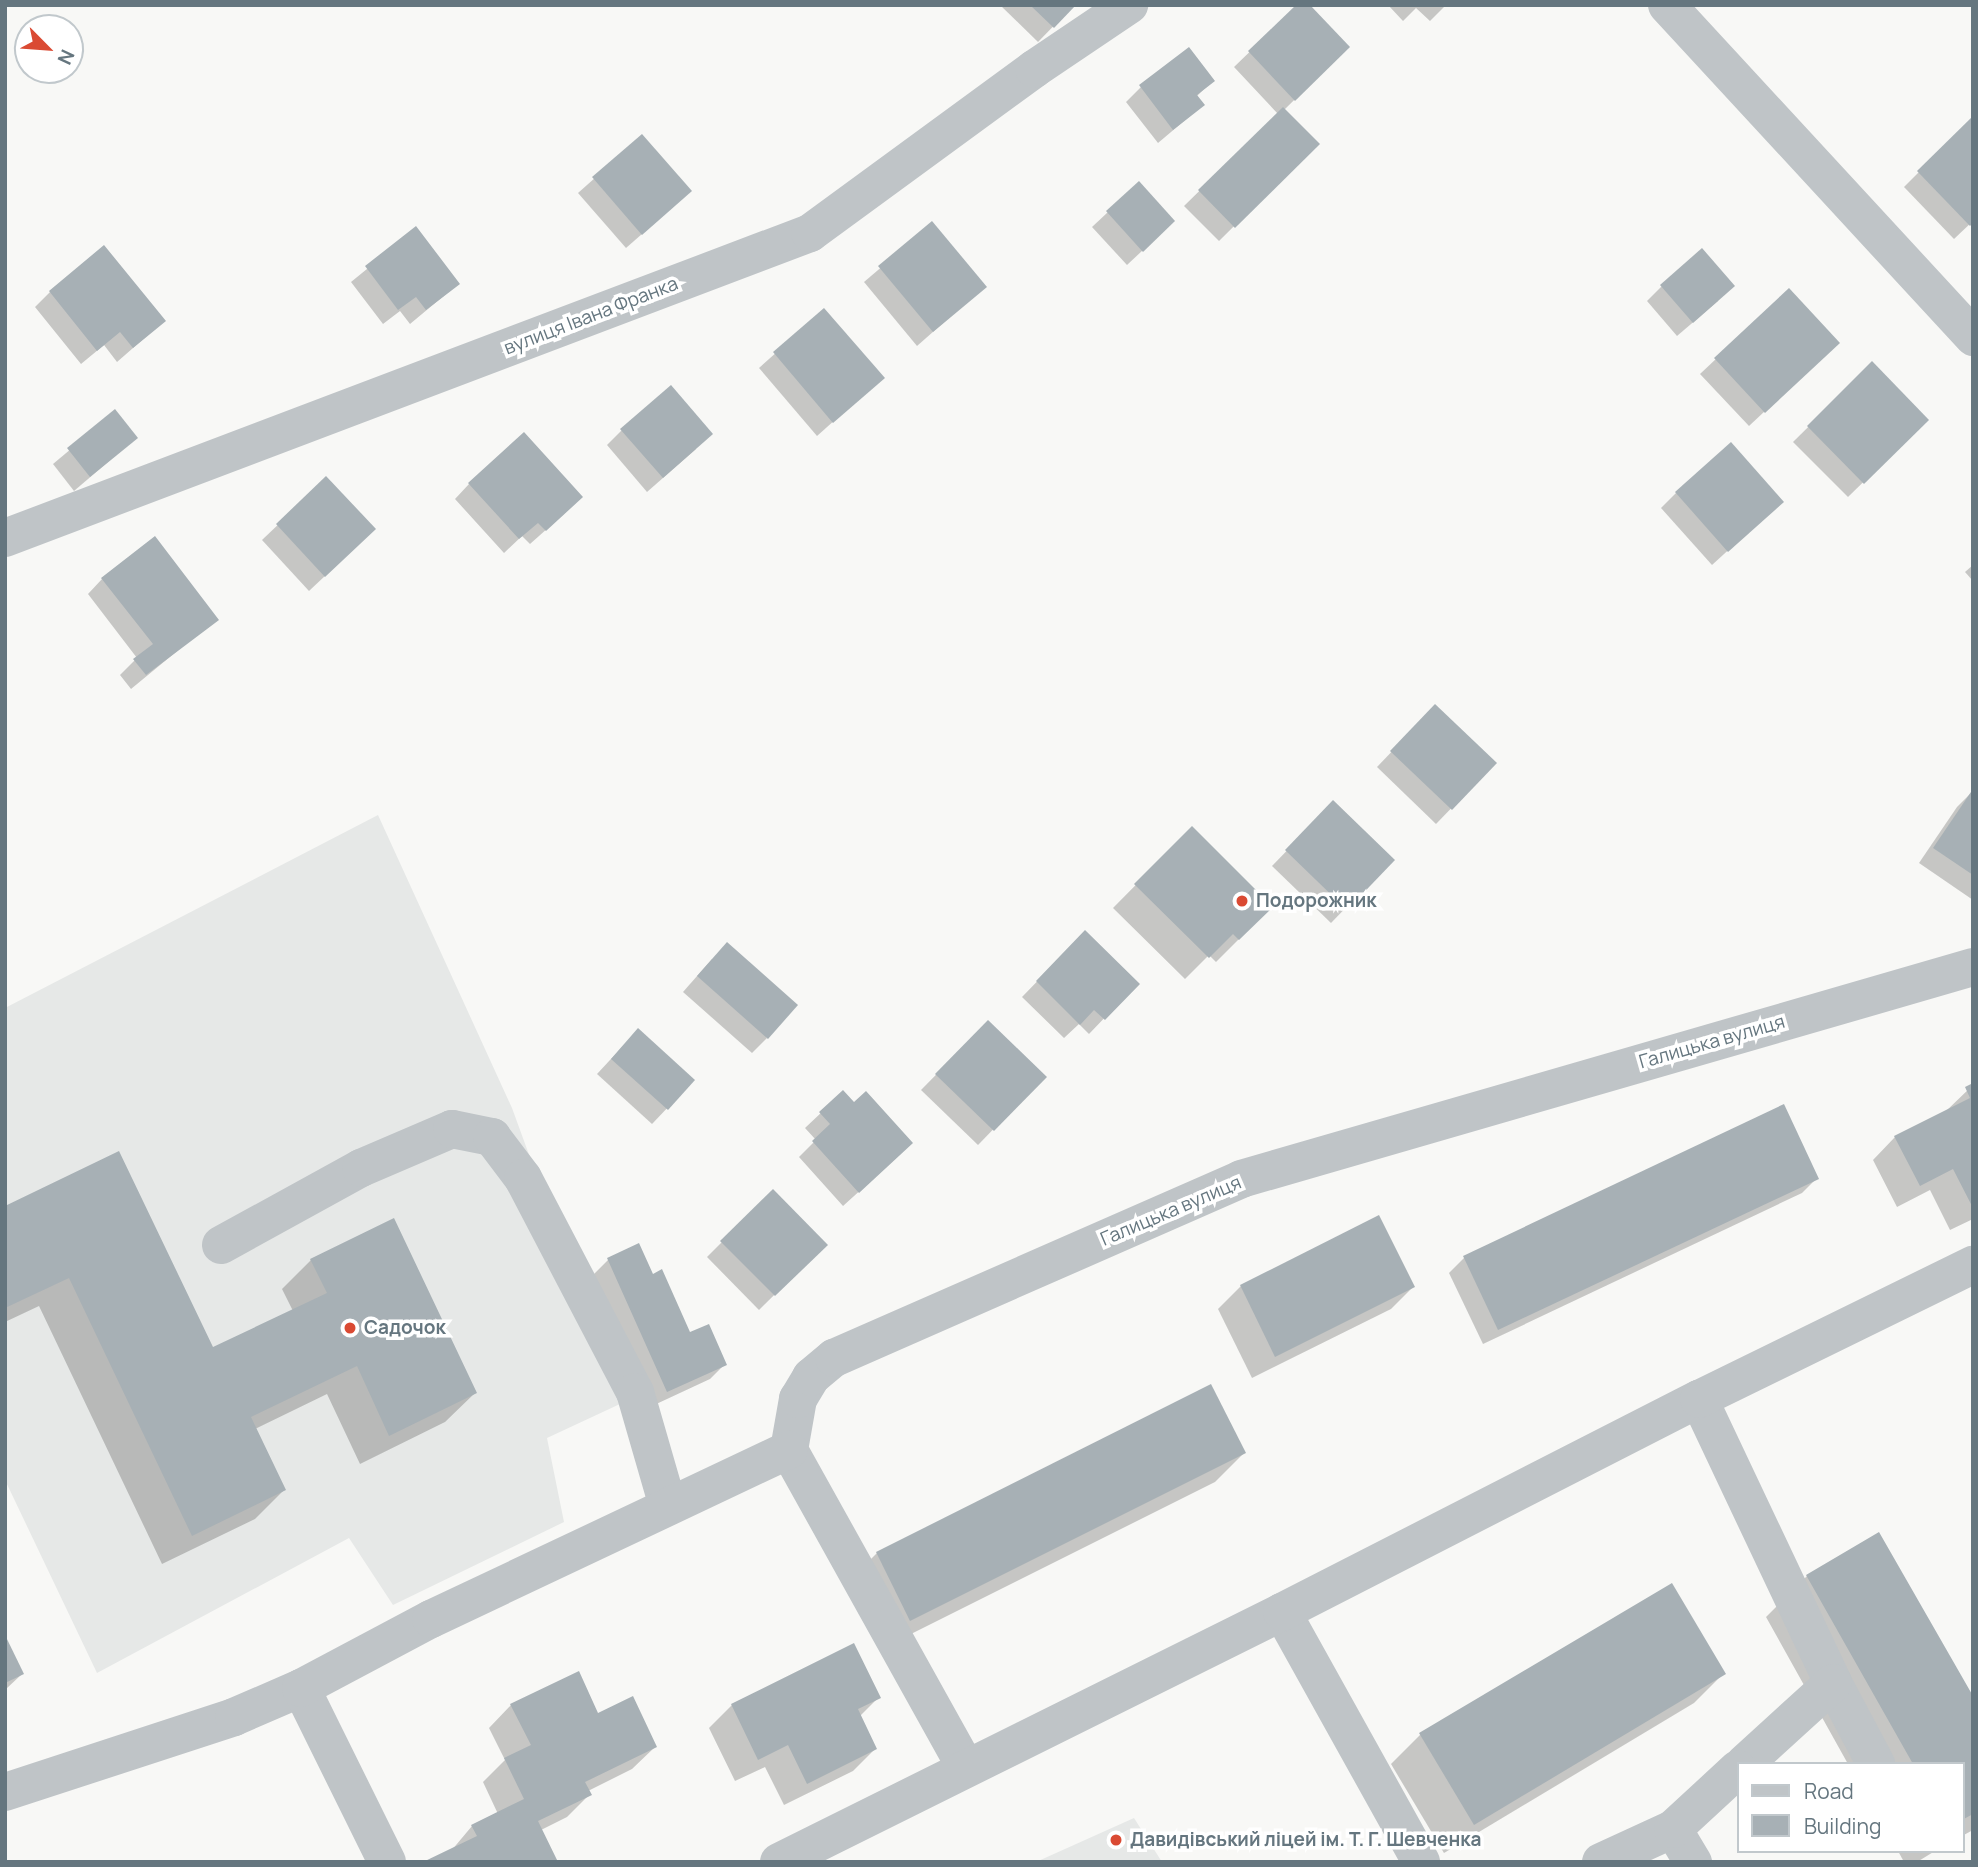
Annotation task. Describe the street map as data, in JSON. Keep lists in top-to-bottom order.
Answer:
{
  "streets": {
    "street": ["вулиця Івана Франка", "Галицька вулиця"]
  },
  "places": ["Подорожник", "Садочок", "Давидівський ліцей ім. Т. Г. Шевченка"],
  "legend": ["Road", "Building"],
  "north": "bottom right"
}
